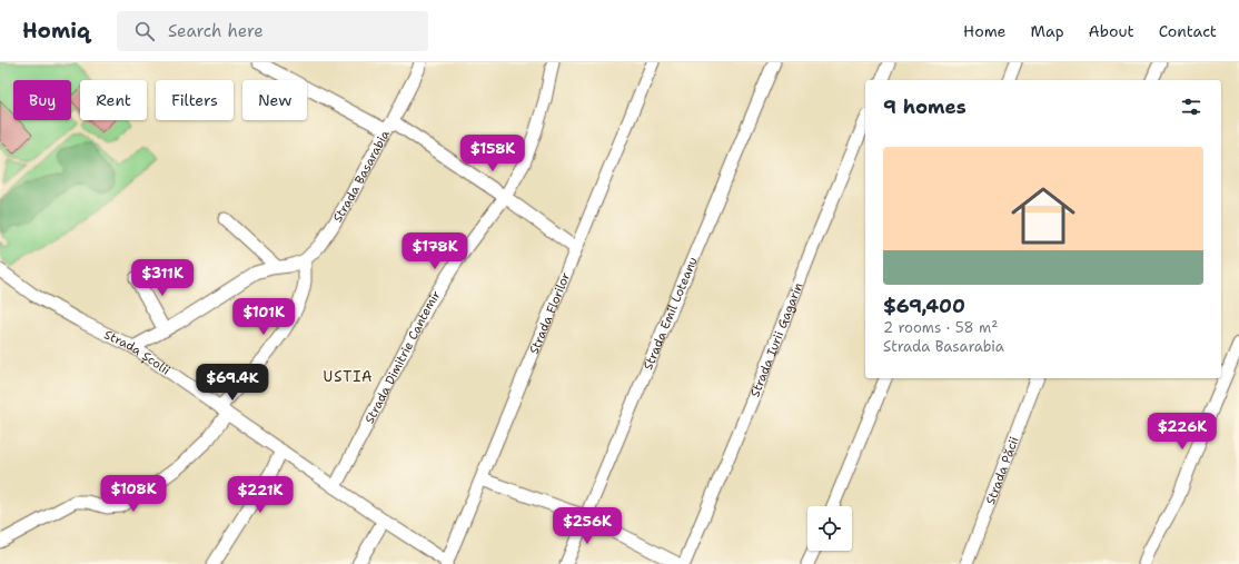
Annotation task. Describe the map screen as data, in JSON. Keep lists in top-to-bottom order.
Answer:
{
  "streets": {
    "street": [
      "Strada Basarabia",
      "Strada Florilor",
      "Strada Emil Loteanu",
      "Strada Iurii Gagarin",
      "Strada Școlii",
      "Strada Dimitrie Cantemir",
      "Strada Păcii"
    ]
  },
  "crossings": [
    ["Strada Basarabia", "Strada Școlii"],
    ["Strada Florilor", "Strada Școlii"],
    ["Strada Școlii", "Strada Dimitrie Cantemir"]
  ],
  "districts": ["USTIA"],
  "page": {
    "header": "Homiq",
    "search": "Search here",
    "nav": [
      "Home",
      "Map",
      "About",
      "Contact"
    ],
    "chip": [
      "Buy",
      "Rent",
      "Filters",
      "New"
    ],
    "heading": "9 homes",
    "list": [
      {
        "name": "$69,400",
        "note": "2 rooms · 58 m² · Strada Basarabia"
      }
    ],
    "price": [
      "$158K",
      "$178K",
      "$311K",
      "$101K",
      "$69.4K",
      "$226K",
      "$108K",
      "$221K",
      "$256K"
    ]
  }
}
